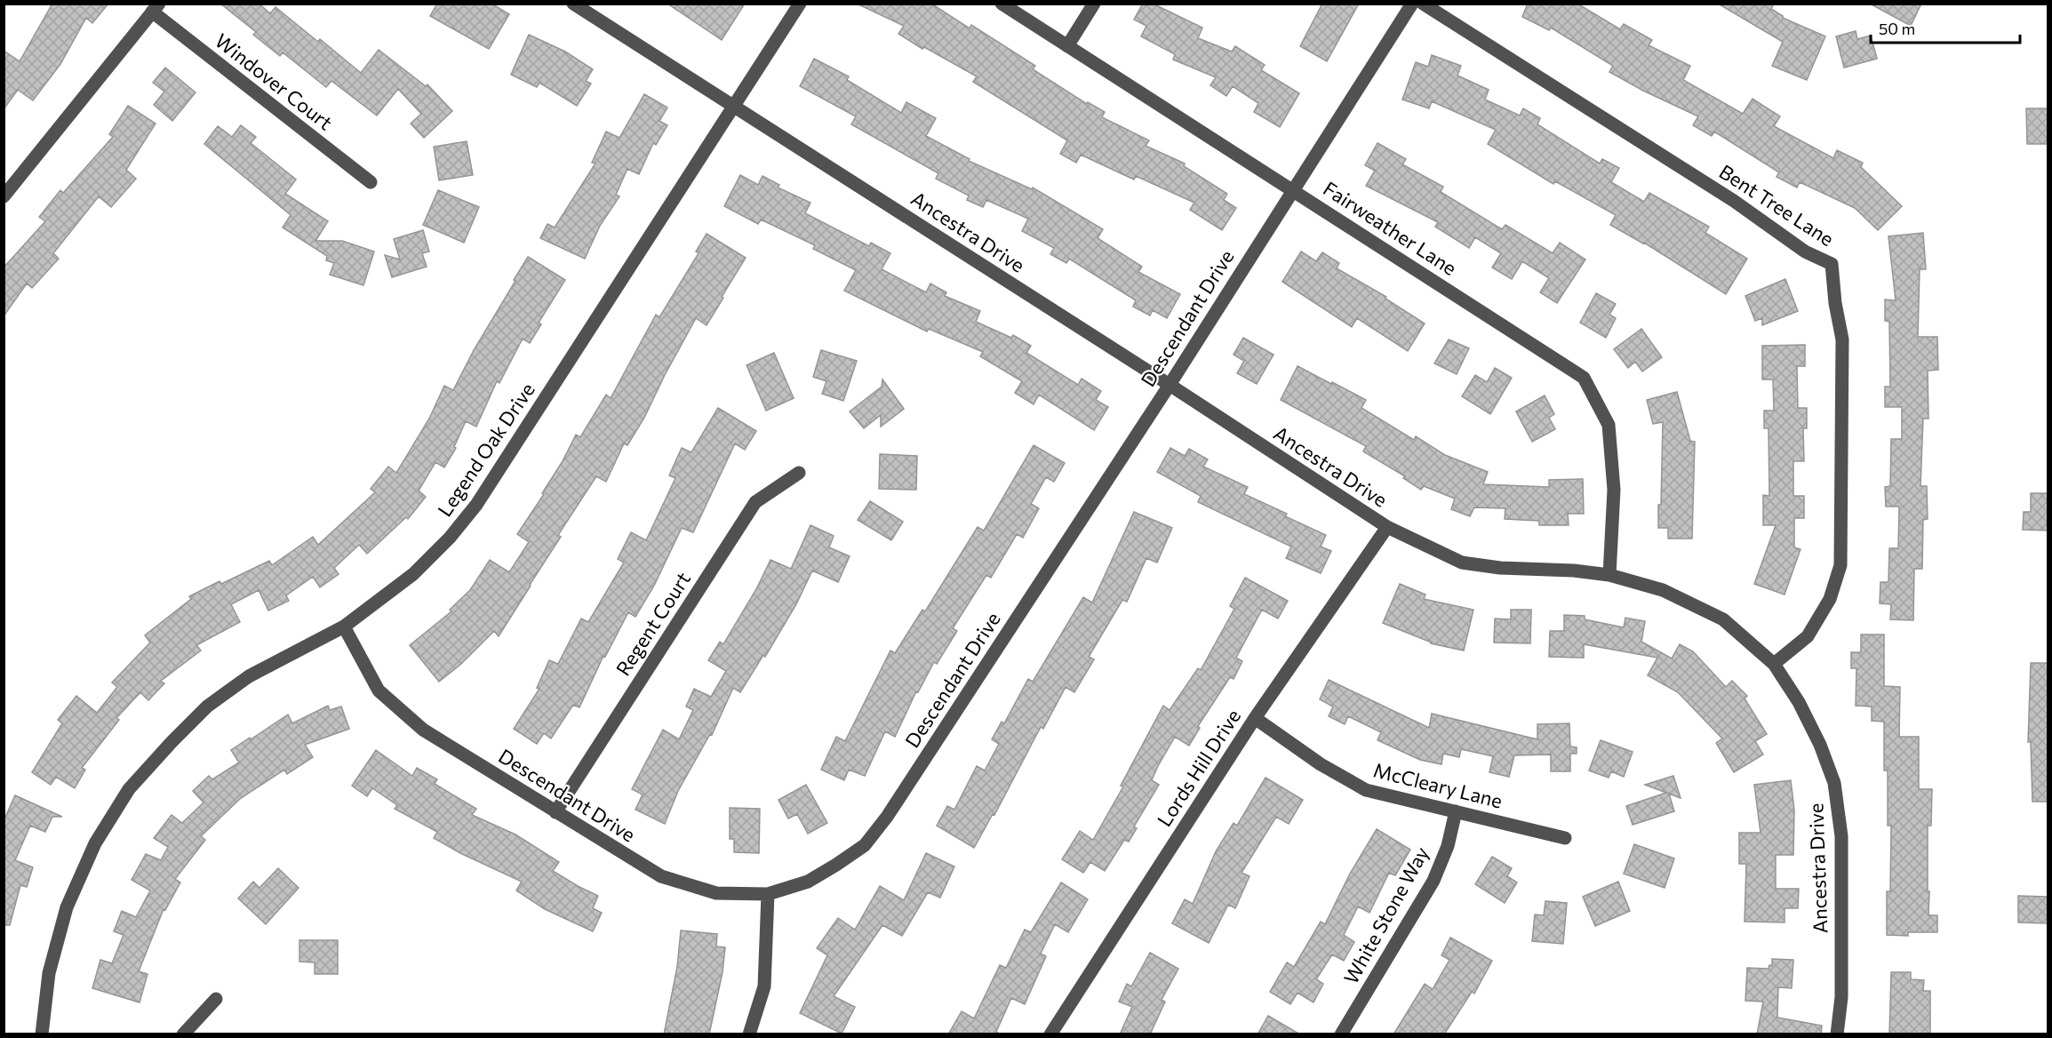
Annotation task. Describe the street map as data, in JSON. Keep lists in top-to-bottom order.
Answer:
{
  "streets": {
    "street": [
      "Windover Court",
      "Bent Tree Lane",
      "Fairweather Lane",
      "Ancestra Drive",
      "Descendant Drive",
      "Legend Oak Drive",
      "Regent Court",
      "Lords Hill Drive",
      "McCleary Lane",
      "White Stone Way"
    ]
  },
  "crossings": [
    ["Bent Tree Lane", "Ancestra Drive"],
    ["Fairweather Lane", "Ancestra Drive"],
    ["Fairweather Lane", "Descendant Drive"],
    ["Ancestra Drive", "Descendant Drive"],
    ["Ancestra Drive", "Legend Oak Drive"],
    ["Ancestra Drive", "Lords Hill Drive"],
    ["Descendant Drive", "Legend Oak Drive"],
    ["Descendant Drive", "Regent Court"],
    ["Lords Hill Drive", "McCleary Lane"],
    ["McCleary Lane", "White Stone Way"]
  ],
  "scale_bar": "50 m"
}
